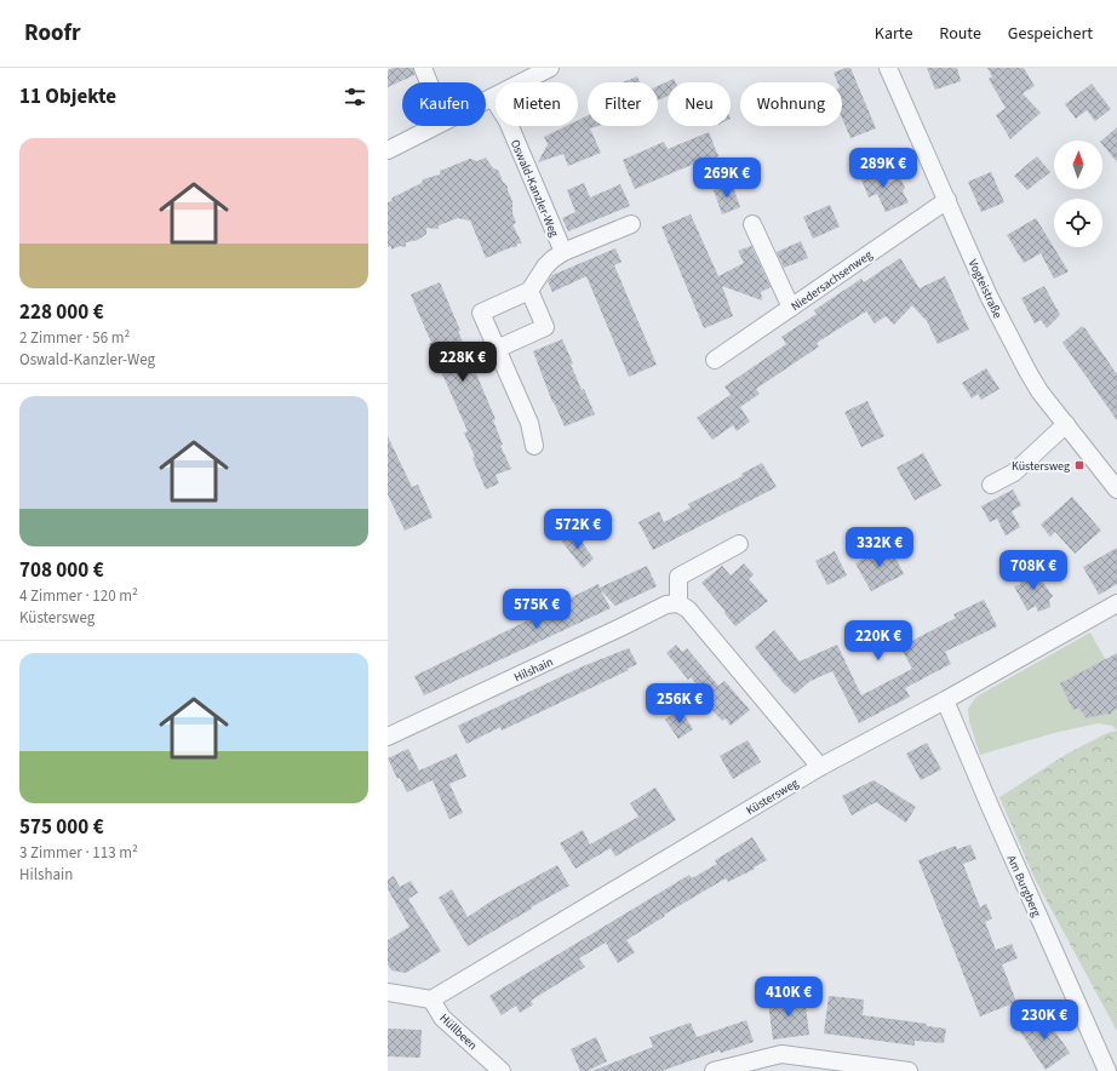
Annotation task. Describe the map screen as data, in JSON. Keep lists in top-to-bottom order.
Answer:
{
  "streets": {
    "street": [
      "Oswald-Kanzler-Weg",
      "Niedersachsenweg",
      "Vogteistraße",
      "Hilshain",
      "Küstersweg",
      "Am Burgberg",
      "Hüllbeen"
    ]
  },
  "crossings": [
    ["Niedersachsenweg", "Vogteistraße"],
    ["Küstersweg", "Am Burgberg"],
    ["Küstersweg", "Hüllbeen"]
  ],
  "places": {
    "transit": ["Küstersweg"]
  },
  "north": "top",
  "page": {
    "header": "Roofr",
    "nav": ["Karte", "Route", "Gespeichert"],
    "heading": "11 Objekte",
    "chip": [
      "Kaufen",
      "Mieten",
      "Filter",
      "Neu",
      "Wohnung"
    ],
    "list": [
      {
        "name": "228 000 €",
        "note": "2 Zimmer · 56 m² · Oswald-Kanzler-Weg"
      },
      {
        "name": "708 000 €",
        "note": "4 Zimmer · 120 m² · Küstersweg"
      },
      {
        "name": "575 000 €",
        "note": "3 Zimmer · 113 m² · Hilshain"
      }
    ],
    "price": [
      "289K €",
      "269K €",
      "228K €",
      "572K €",
      "332K €",
      "708K €",
      "575K €",
      "220K €",
      "256K €",
      "410K €",
      "230K €"
    ]
  }
}
